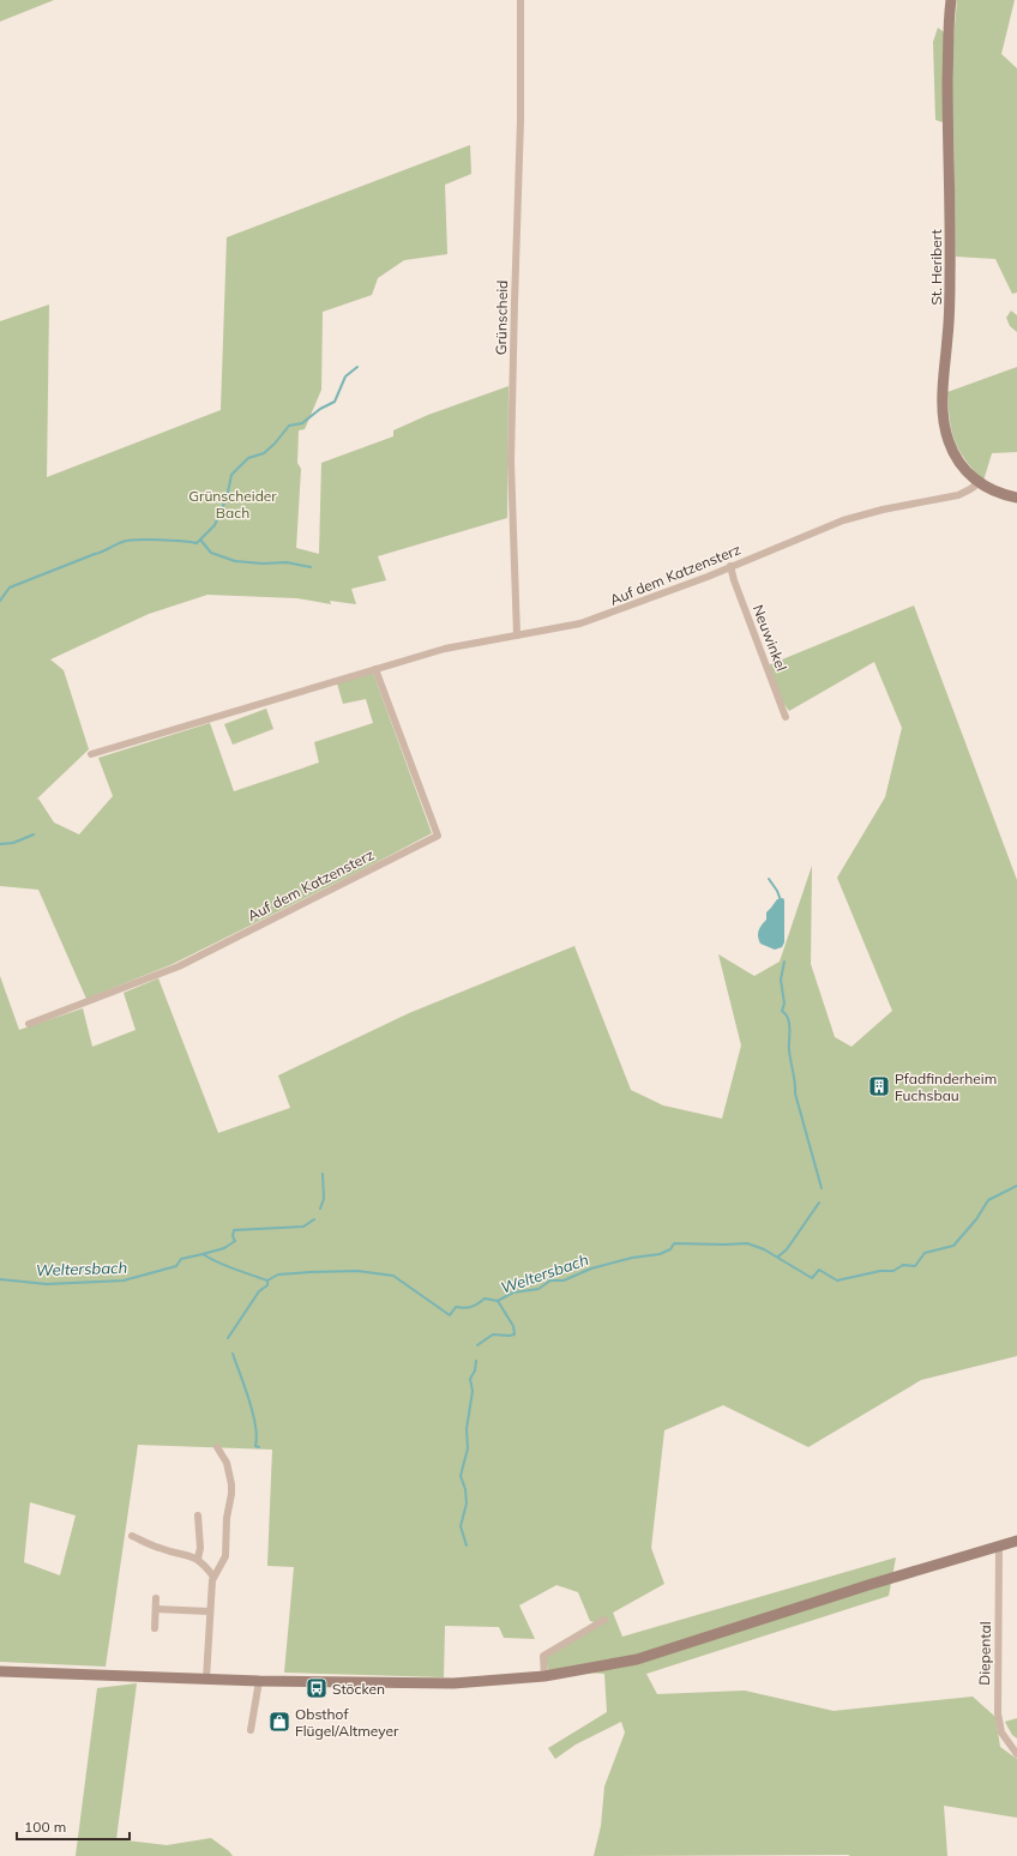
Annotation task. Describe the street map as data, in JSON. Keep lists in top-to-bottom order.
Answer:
{
  "streets": {
    "main road": ["St. Heribert"],
    "street": [
      "Grünscheid",
      "Auf dem Katzensterz",
      "Neuwinkel",
      "Diepental"
    ]
  },
  "crossings": [
    ["St. Heribert", "Auf dem Katzensterz"],
    ["Grünscheid", "Auf dem Katzensterz"],
    ["Auf dem Katzensterz", "Neuwinkel"]
  ],
  "water": ["Weltersbach"],
  "parks": ["Grünscheider Bach"],
  "places": {
    "building": ["Pfadfinderheim Fuchsbau"],
    "bus stop": ["Stöcken"],
    "shop": ["Obsthof Flügel/Altmeyer"]
  },
  "scale_bar": "100 m"
}
